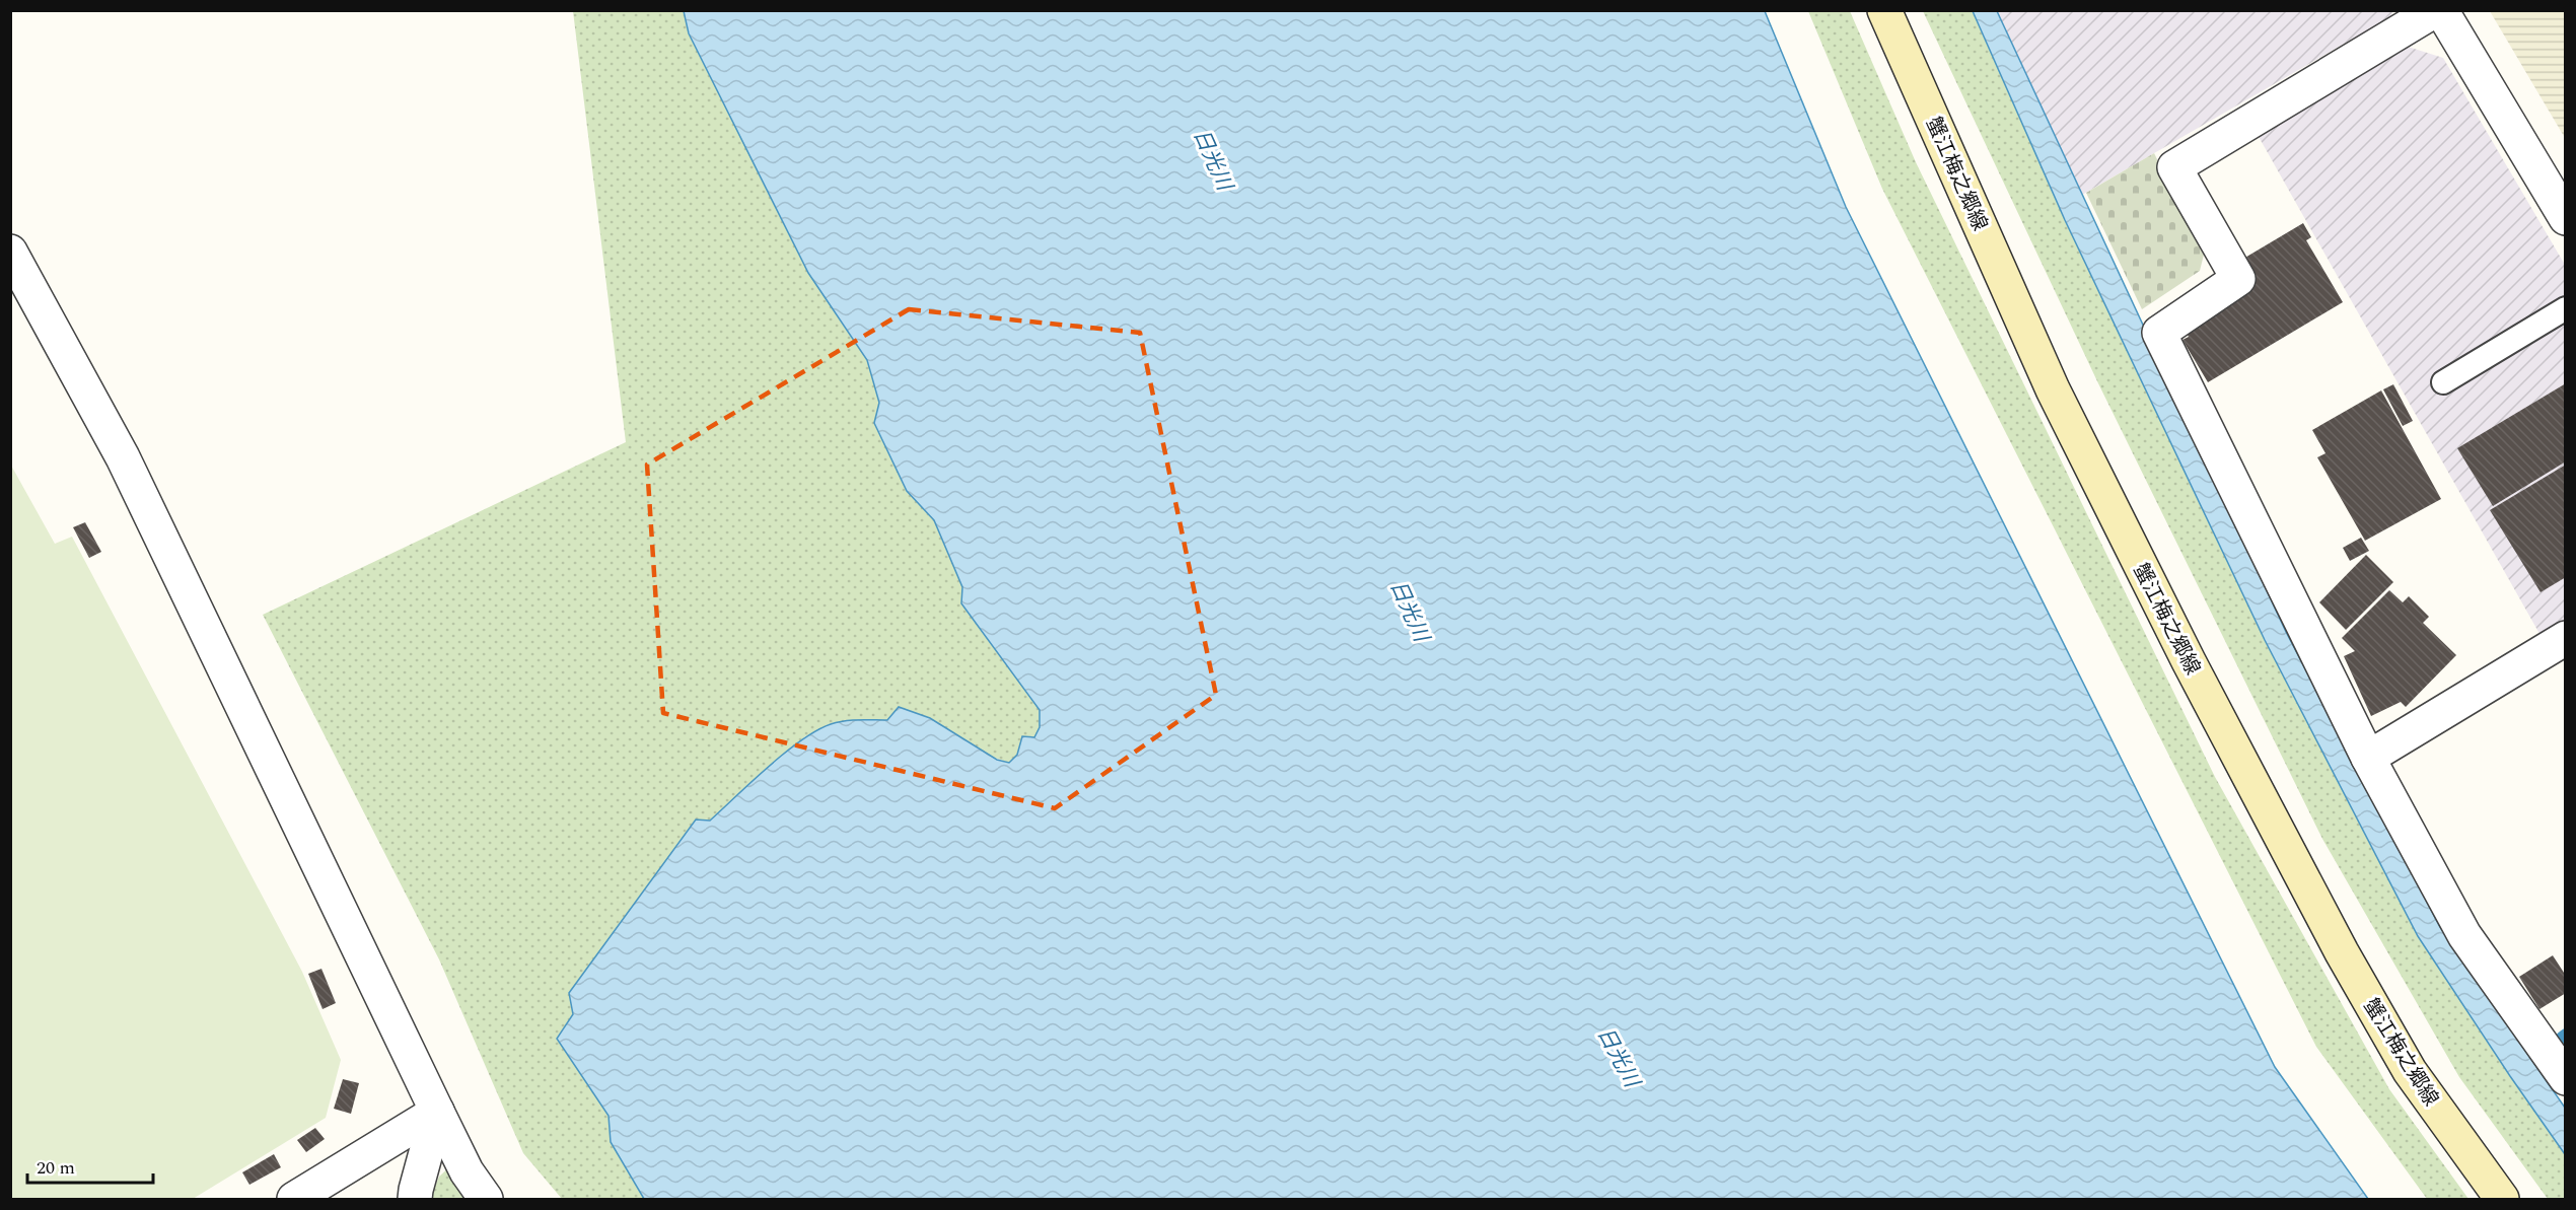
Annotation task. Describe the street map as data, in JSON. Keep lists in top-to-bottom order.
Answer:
{
  "streets": {
    "main road": ["蟹江梅之郷線"]
  },
  "water": ["日光川"],
  "scale_bar": "20 m"
}
